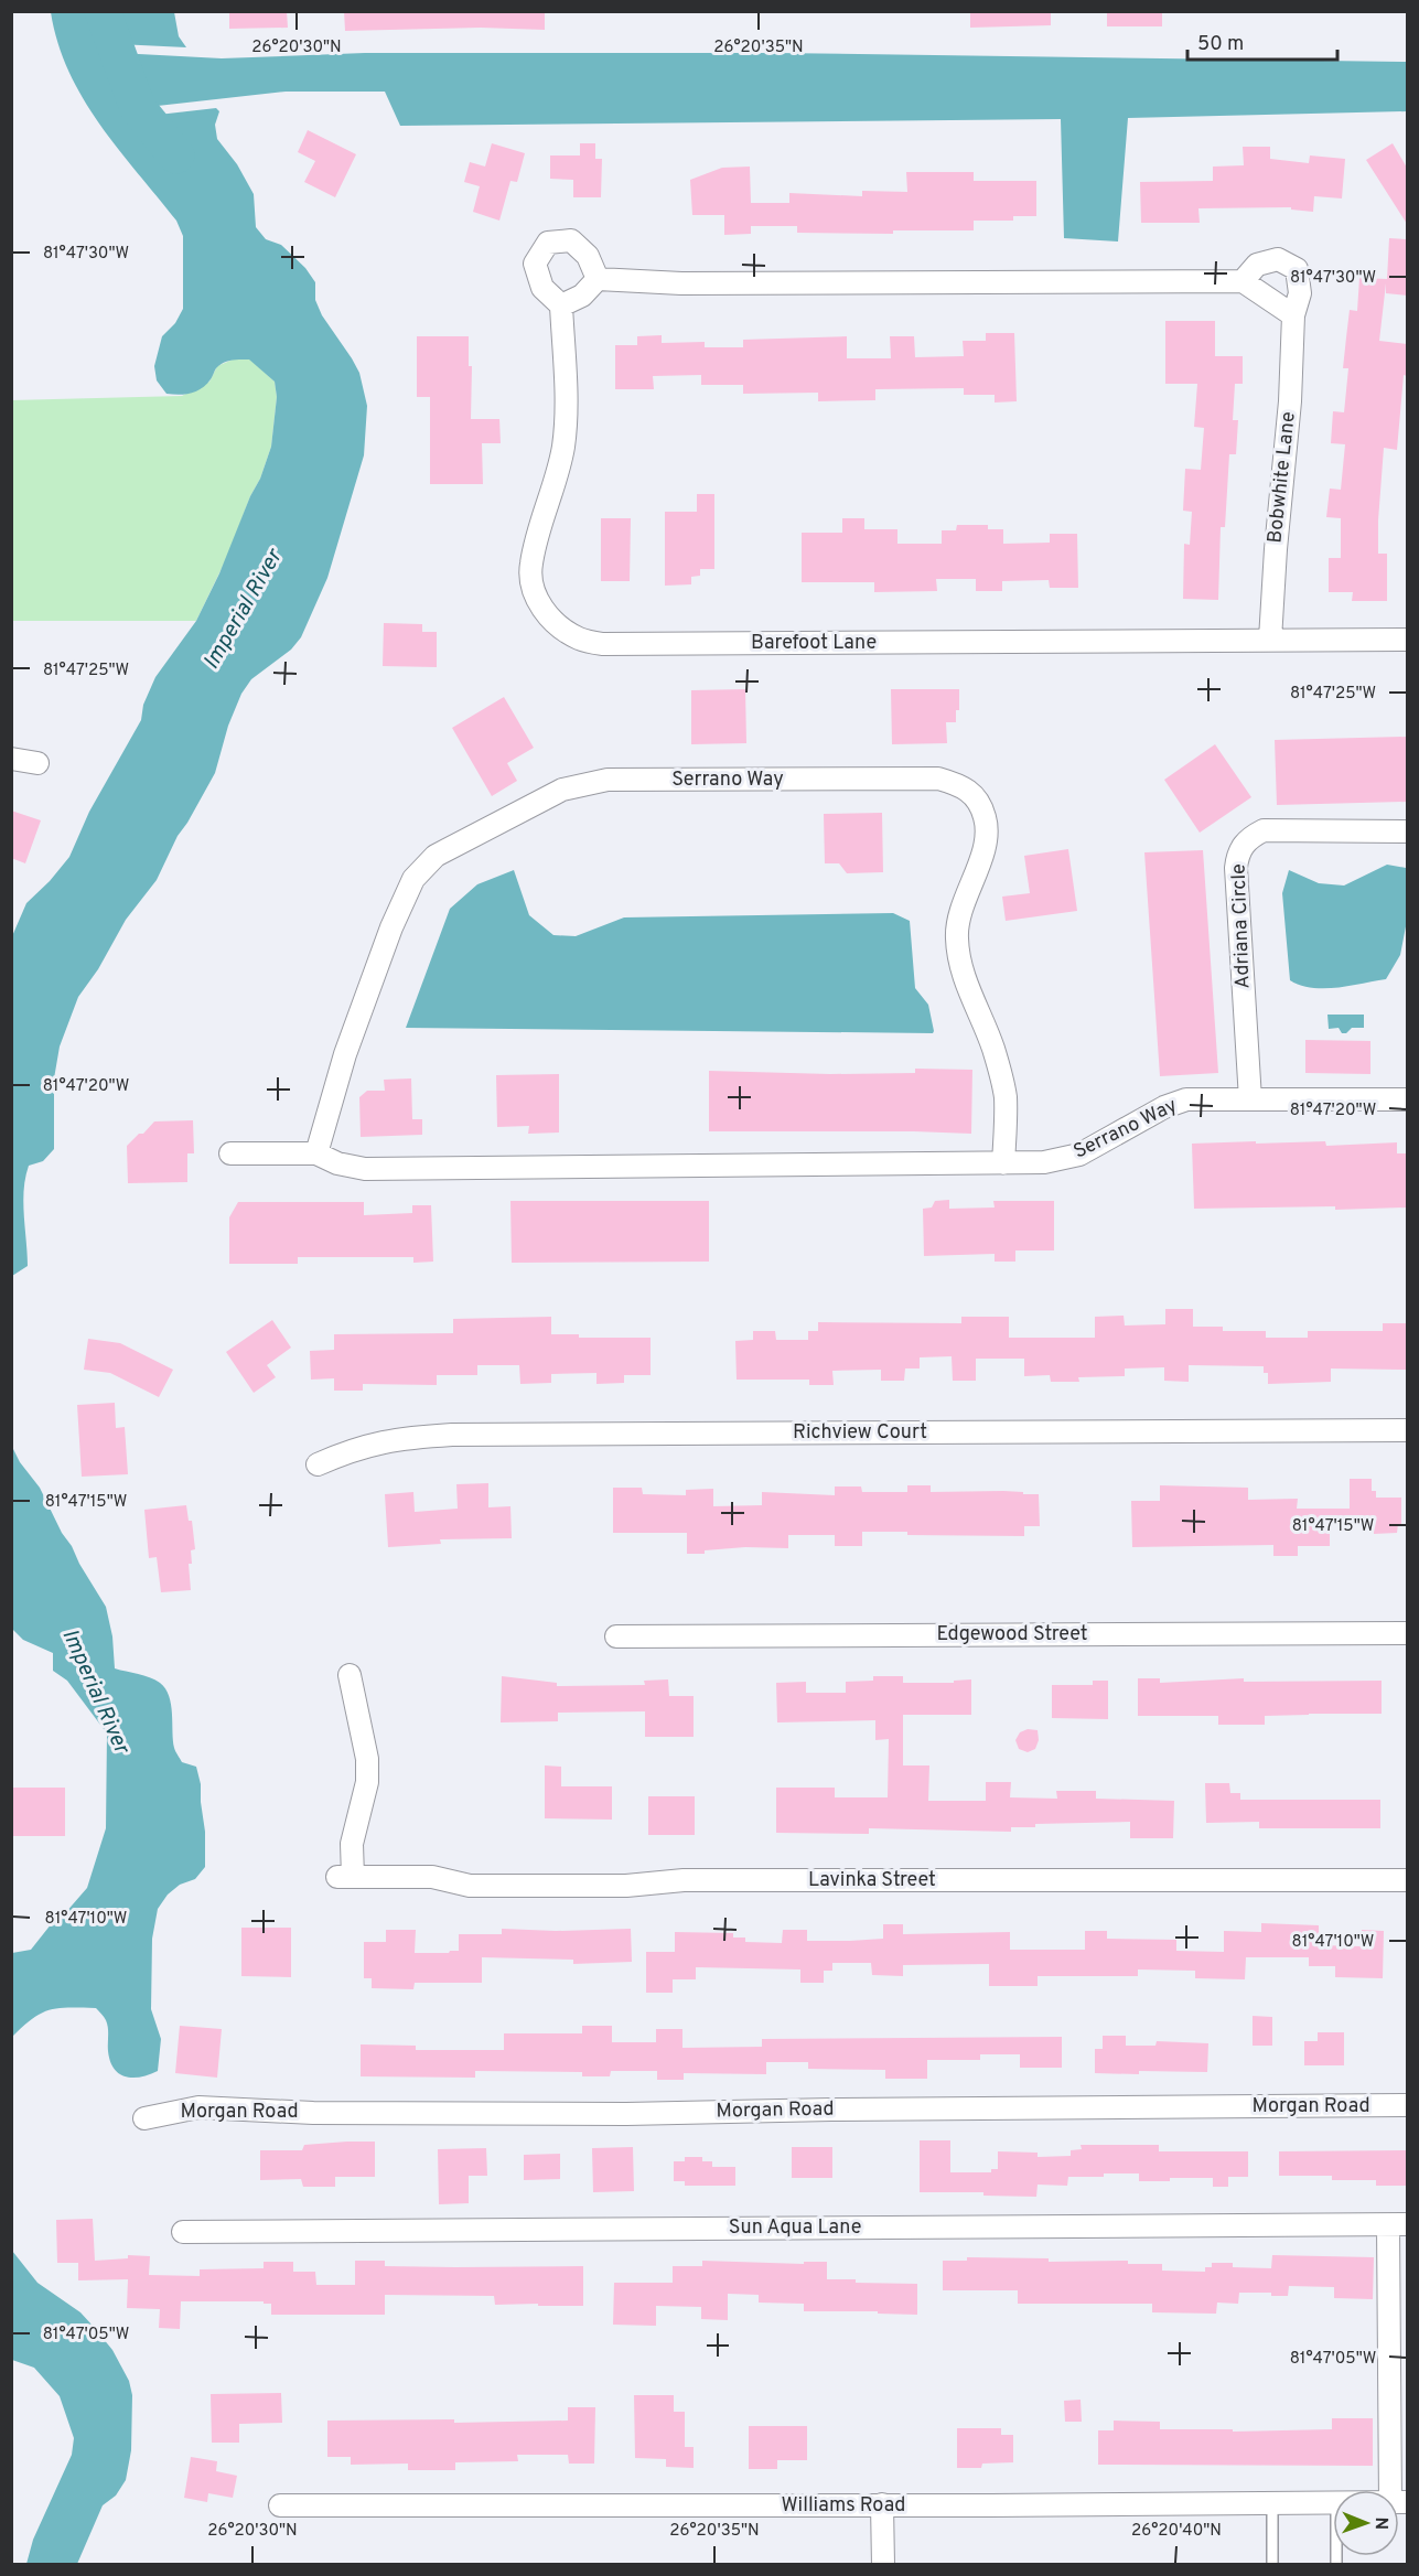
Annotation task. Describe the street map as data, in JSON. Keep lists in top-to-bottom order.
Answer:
{
  "streets": {
    "street": [
      "Bobwhite Lane",
      "Barefoot Lane",
      "Serrano Way",
      "Adriana Circle",
      "Richview Court",
      "Edgewood Street",
      "Lavinka Street",
      "Morgan Road",
      "Sun Aqua Lane",
      "Williams Road"
    ]
  },
  "crossings": [
    ["Bobwhite Lane", "Barefoot Lane"],
    ["Serrano Way", "Adriana Circle"]
  ],
  "water": ["Imperial River"],
  "scale_bar": "50 m",
  "north": "right",
  "coordinates": [
    "26°20'30\"N",
    "26°20'35\"N",
    "81°47'30\"W",
    "81°47'25\"W",
    "81°47'20\"W",
    "81°47'15\"W",
    "81°47'10\"W",
    "81°47'05\"W",
    "26°20'40\"N"
  ]
}
